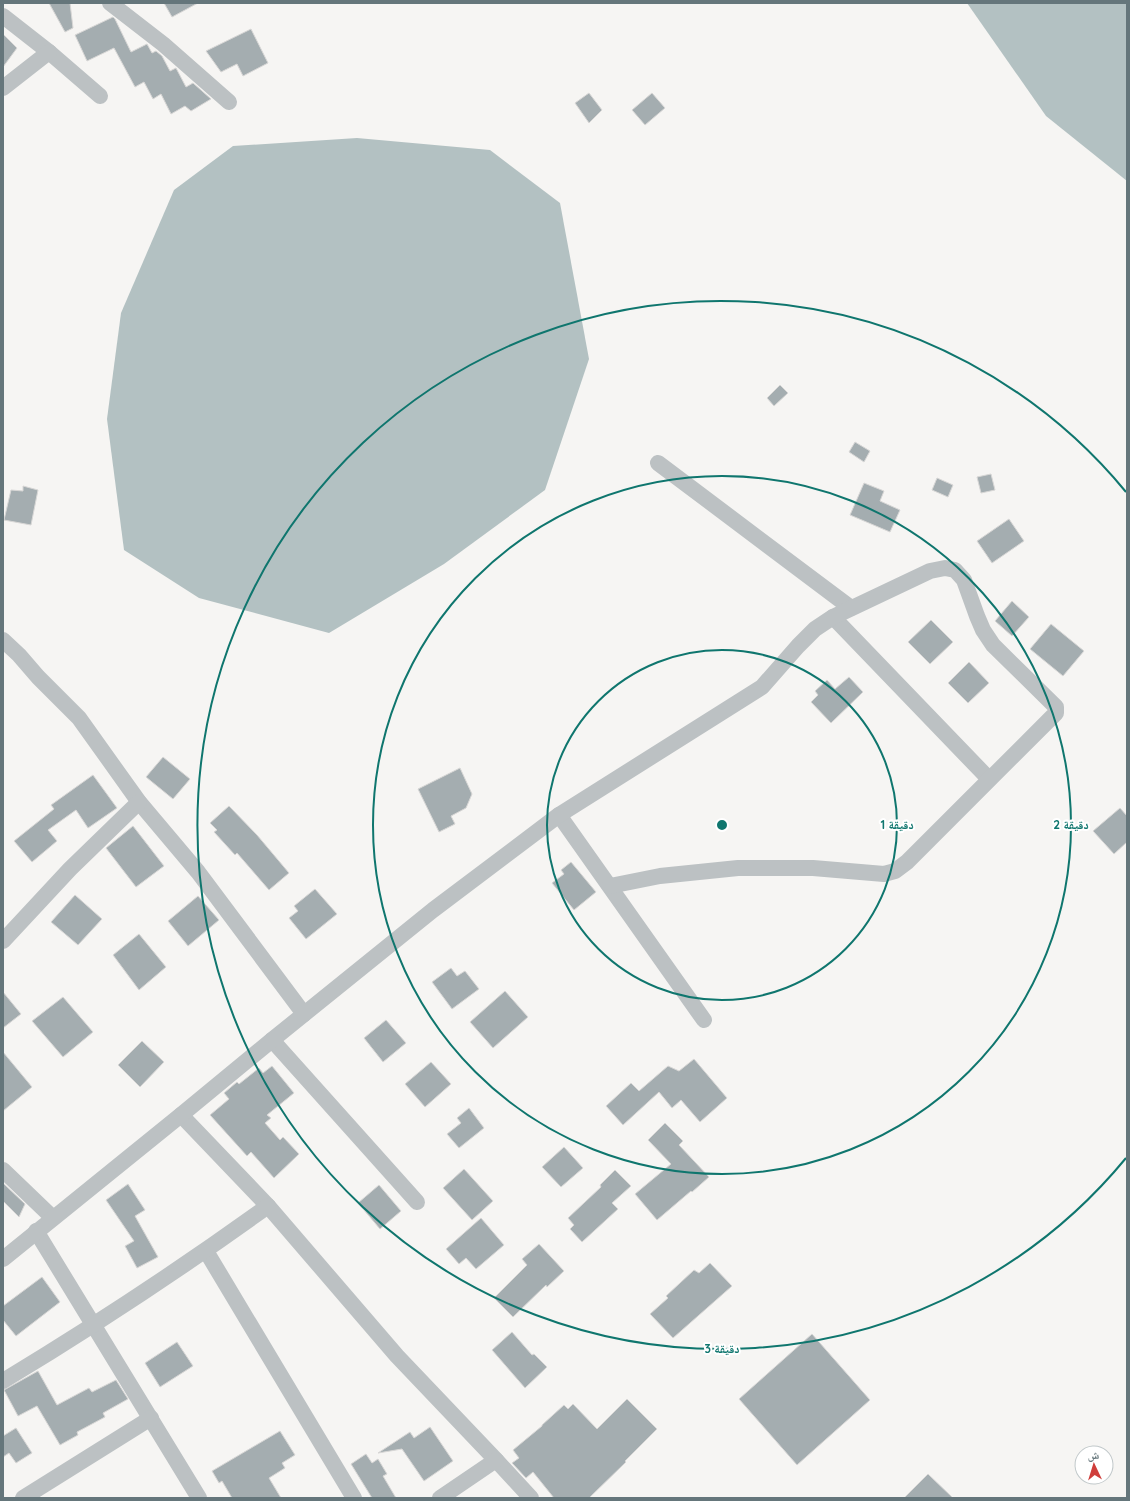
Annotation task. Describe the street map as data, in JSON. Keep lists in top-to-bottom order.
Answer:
{
  "north": "top",
  "rings": ["1 دقيقة", "2 دقيقة", "3 دقيقة"]
}
